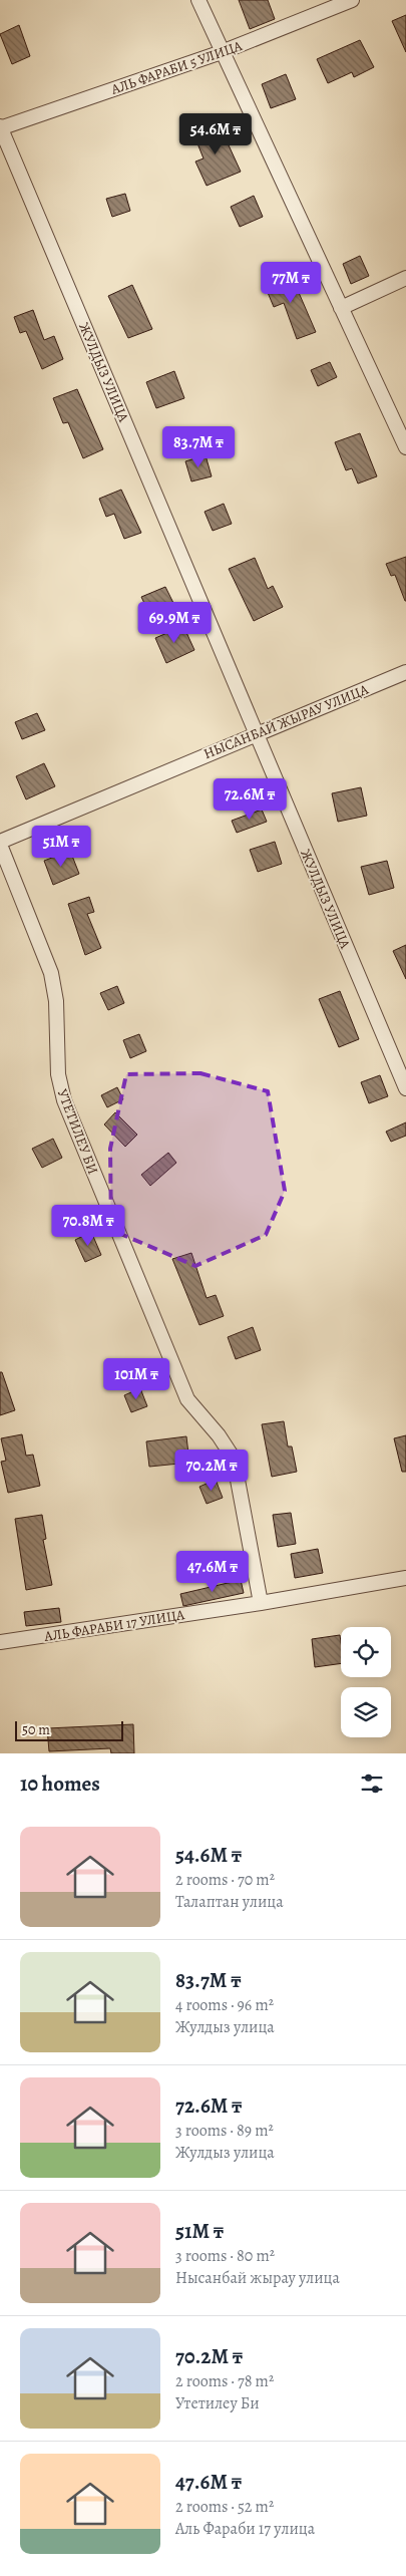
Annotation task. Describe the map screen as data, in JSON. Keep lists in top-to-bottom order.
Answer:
{
  "streets": {
    "street": [
      "АЛЬ ФАРАБИ 5 УЛИЦА",
      "ЖУЛДЫЗ УЛИЦА",
      "НЫСАНБАЙ ЖЫРАУ УЛИЦА",
      "УТЕТИЛЕУ БИ",
      "АЛЬ ФАРАБИ 17 УЛИЦА"
    ]
  },
  "crossings": [
    ["АЛЬ ФАРАБИ 5 УЛИЦА", "ЖУЛДЫЗ УЛИЦА"],
    ["ЖУЛДЫЗ УЛИЦА", "НЫСАНБАЙ ЖЫРАУ УЛИЦА"],
    ["НЫСАНБАЙ ЖЫРАУ УЛИЦА", "УТЕТИЛЕУ БИ"],
    ["УТЕТИЛЕУ БИ", "АЛЬ ФАРАБИ 17 УЛИЦА"]
  ],
  "scale_bar": "50 m",
  "page": {
    "price": [
      "54.6M ₸",
      "77M ₸",
      "83.7M ₸",
      "69.9M ₸",
      "72.6M ₸",
      "51M ₸",
      "70.8M ₸",
      "101M ₸",
      "70.2M ₸",
      "47.6M ₸"
    ],
    "scale": "50 m",
    "heading": "10 homes",
    "list": [
      {
        "name": "54.6M ₸",
        "note": "2 rooms · 70 m² · Талаптан улица"
      },
      {
        "name": "83.7M ₸",
        "note": "4 rooms · 96 m² · Жулдыз улица"
      },
      {
        "name": "72.6M ₸",
        "note": "3 rooms · 89 m² · Жулдыз улица"
      },
      {
        "name": "51M ₸",
        "note": "3 rooms · 80 m² · Нысанбай жырау улица"
      },
      {
        "name": "70.2M ₸",
        "note": "2 rooms · 78 m² · Утетилеу Би"
      },
      {
        "name": "47.6M ₸",
        "note": "2 rooms · 52 m² · Аль Фараби 17 улица"
      }
    ]
  }
}
